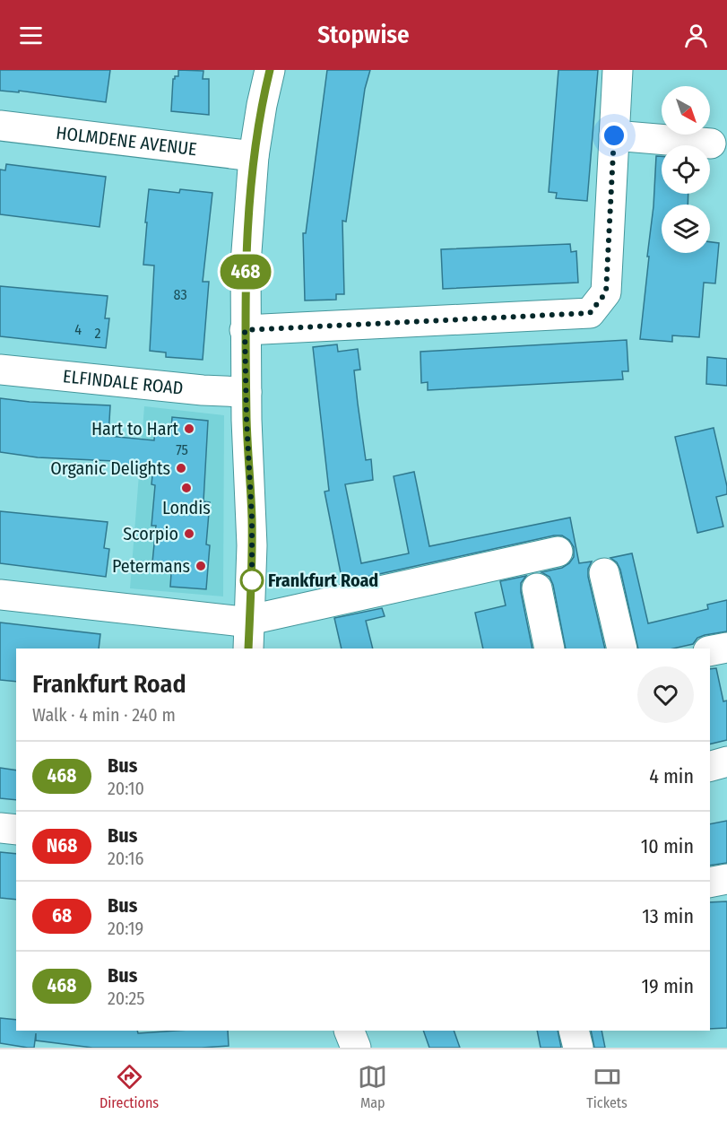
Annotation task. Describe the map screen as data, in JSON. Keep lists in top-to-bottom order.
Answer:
{
  "streets": {
    "street": ["HOLMDENE AVENUE", "ELFINDALE ROAD"]
  },
  "places": [
    "Hart to Hart",
    "Organic Delights",
    "Londis",
    "Scorpio",
    "Petermans",
    "Frankfurt Road"
  ],
  "lines": ["bus line 468"],
  "house_numbers": [
    "83",
    "4",
    "2",
    "75"
  ],
  "north": "bottom right",
  "page": {
    "header": "Stopwise",
    "on_map": "468",
    "heading": ["Frankfurt Road", "Walk · 4 min · 240 m"],
    "list": [
      {
        "mark": "468",
        "name": "Bus",
        "note": "20:10",
        "value": "4 min"
      },
      {
        "mark": "N68",
        "name": "Bus",
        "note": "20:16",
        "value": "10 min"
      },
      {
        "mark": "68",
        "name": "Bus",
        "note": "20:19",
        "value": "13 min"
      },
      {
        "mark": "468",
        "name": "Bus",
        "note": "20:25",
        "value": "19 min"
      }
    ],
    "tabs": ["Directions", "Map", "Tickets"]
  }
}
